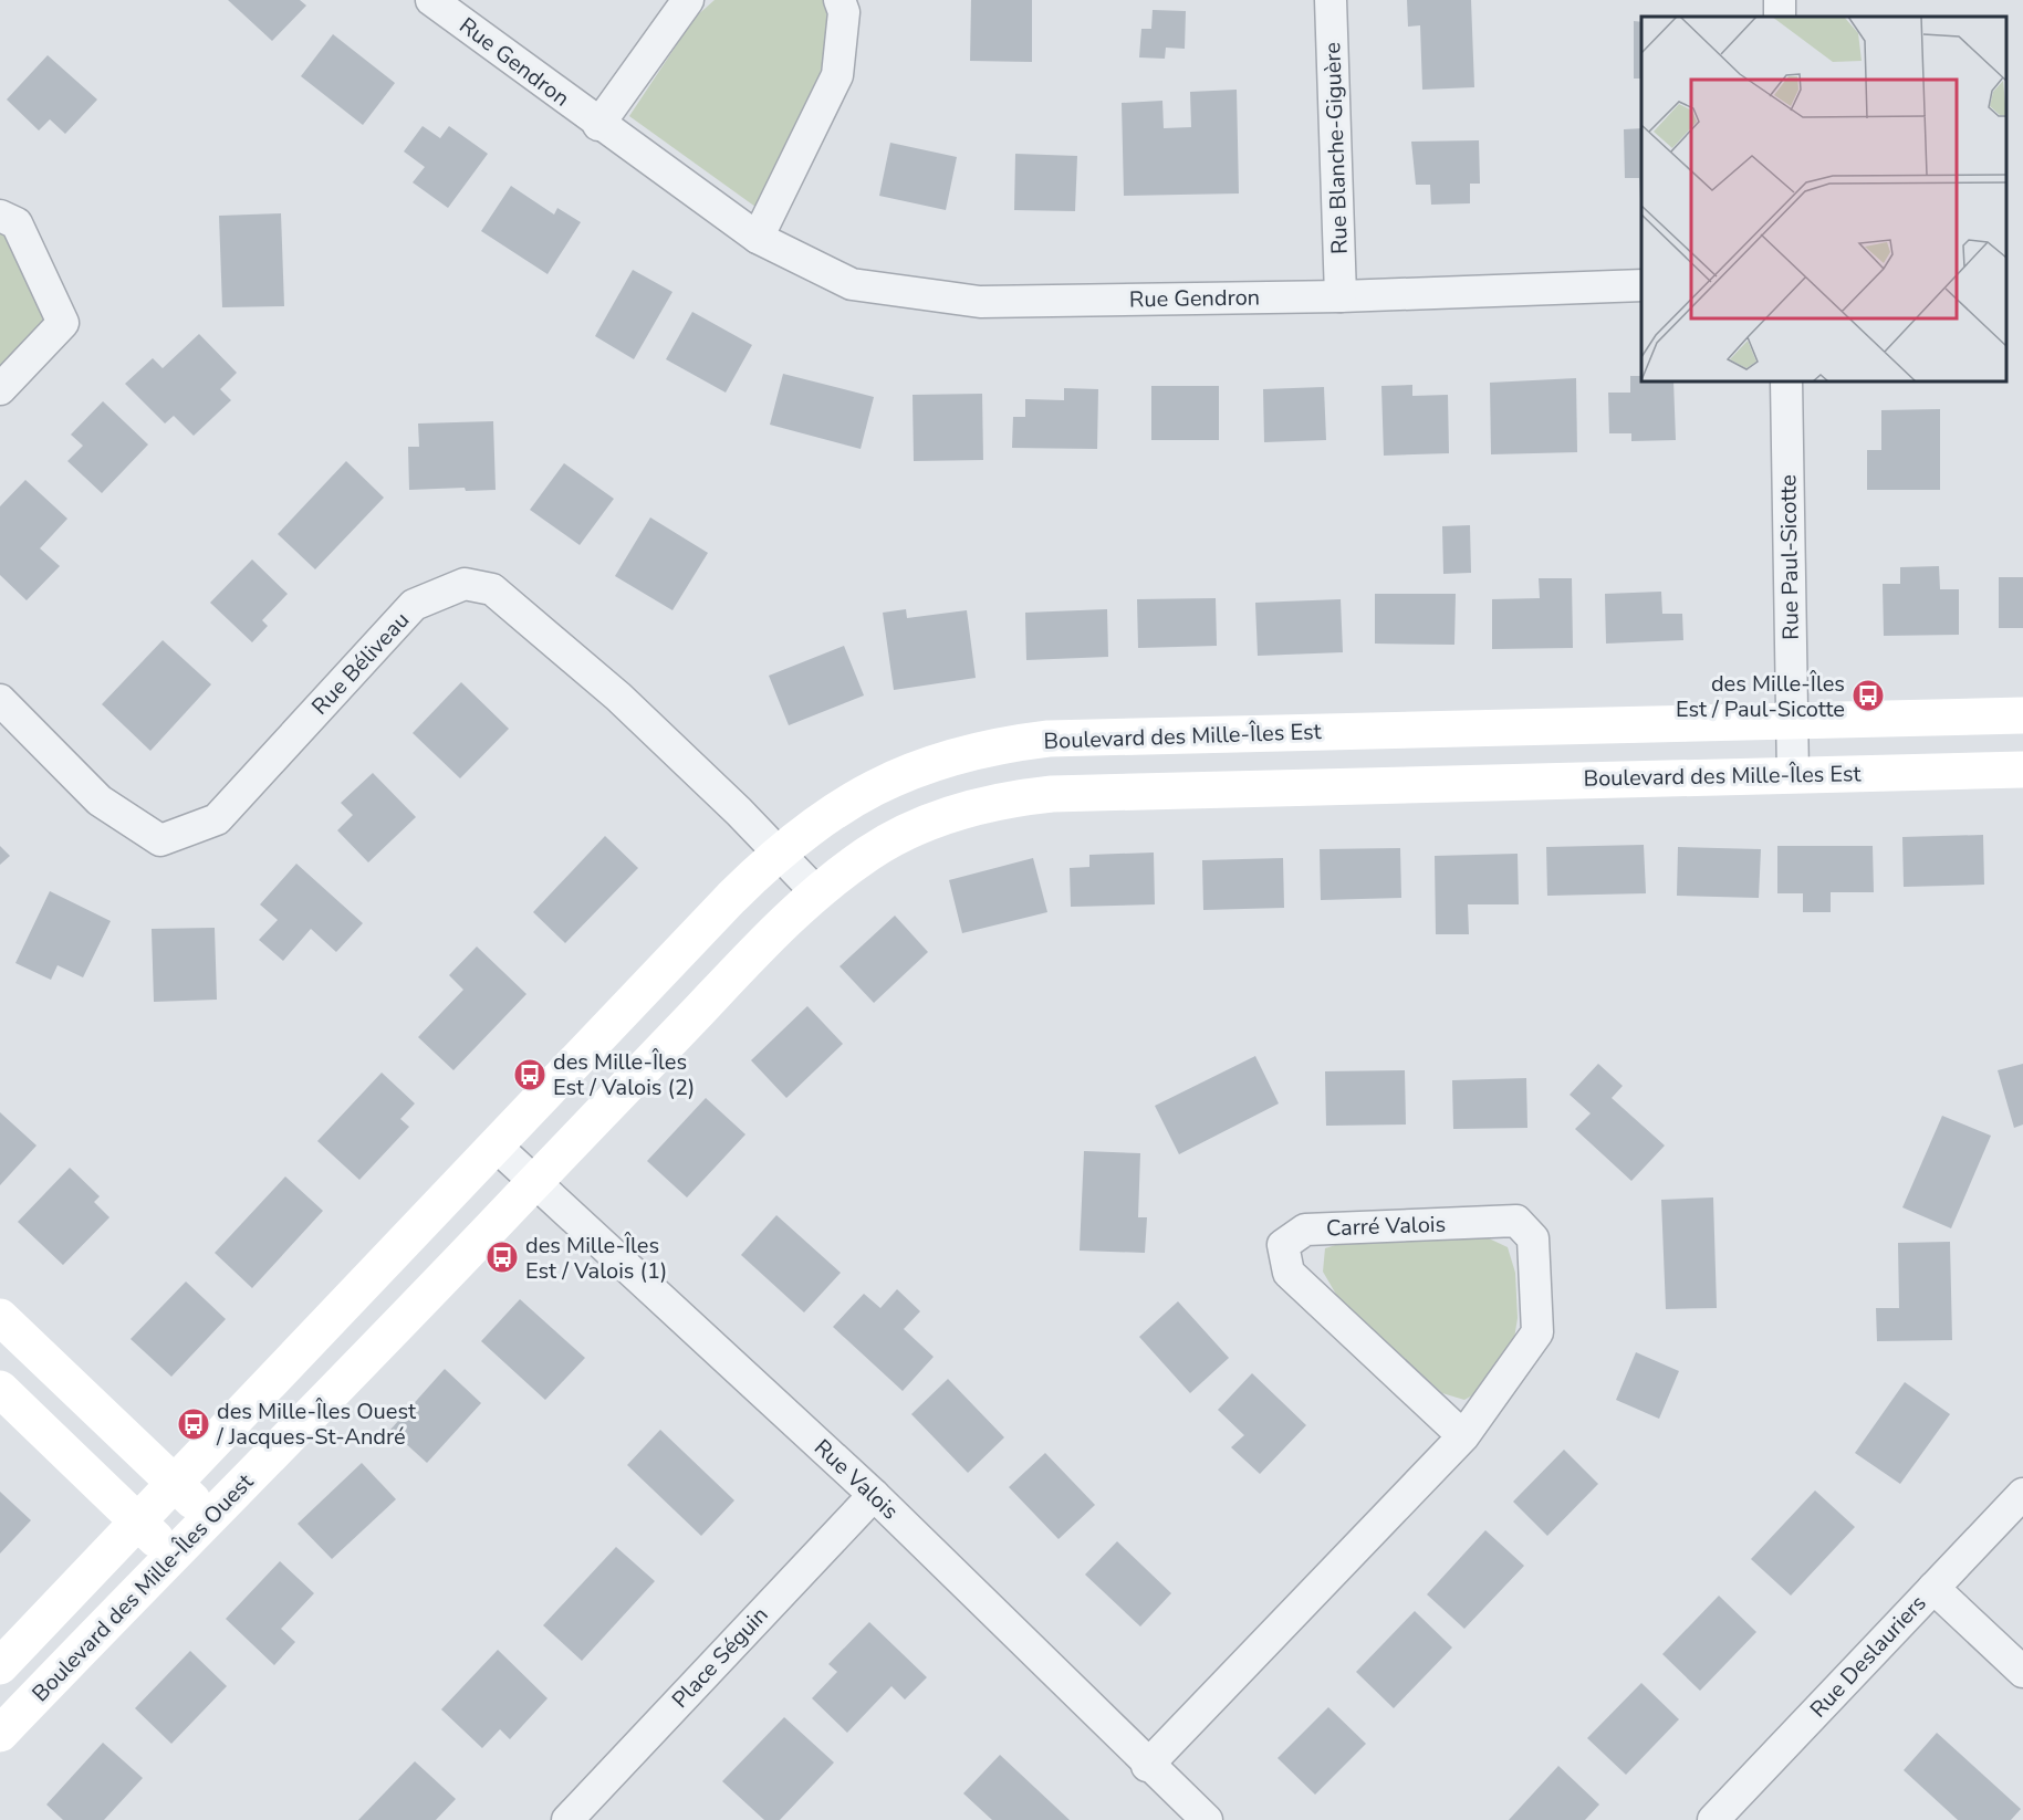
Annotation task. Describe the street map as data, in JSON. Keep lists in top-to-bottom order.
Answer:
{
  "streets": {
    "street": [
      "Rue Gendron",
      "Rue Blanche-Giguère",
      "Rue Paul-Sicotte",
      "Rue Béliveau",
      "Boulevard des Mille-Îles Est",
      "Carré Valois",
      "Rue Valois",
      "Boulevard des Mille-Îles Ouest",
      "Rue Deslauriers",
      "Place Séguin"
    ]
  },
  "crossings": [
    ["Rue Gendron", "Rue Blanche-Giguère"],
    ["Rue Paul-Sicotte", "Boulevard des Mille-Îles Est"],
    ["Rue Béliveau", "Boulevard des Mille-Îles Est"],
    ["Boulevard des Mille-Îles Est", "Rue Valois"],
    ["Boulevard des Mille-Îles Est", "Boulevard des Mille-Îles Ouest"],
    ["Carré Valois", "Rue Valois"],
    ["Rue Valois", "Boulevard des Mille-Îles Ouest"],
    ["Rue Valois", "Place Séguin"]
  ],
  "places": {
    "bus stop": [
      "des Mille-Îles Est / Paul-Sicotte",
      "des Mille-Îles Est / Valois (2)",
      "des Mille-Îles Est / Valois (1)",
      "des Mille-Îles Ouest / Jacques-St-André"
    ]
  }
}
